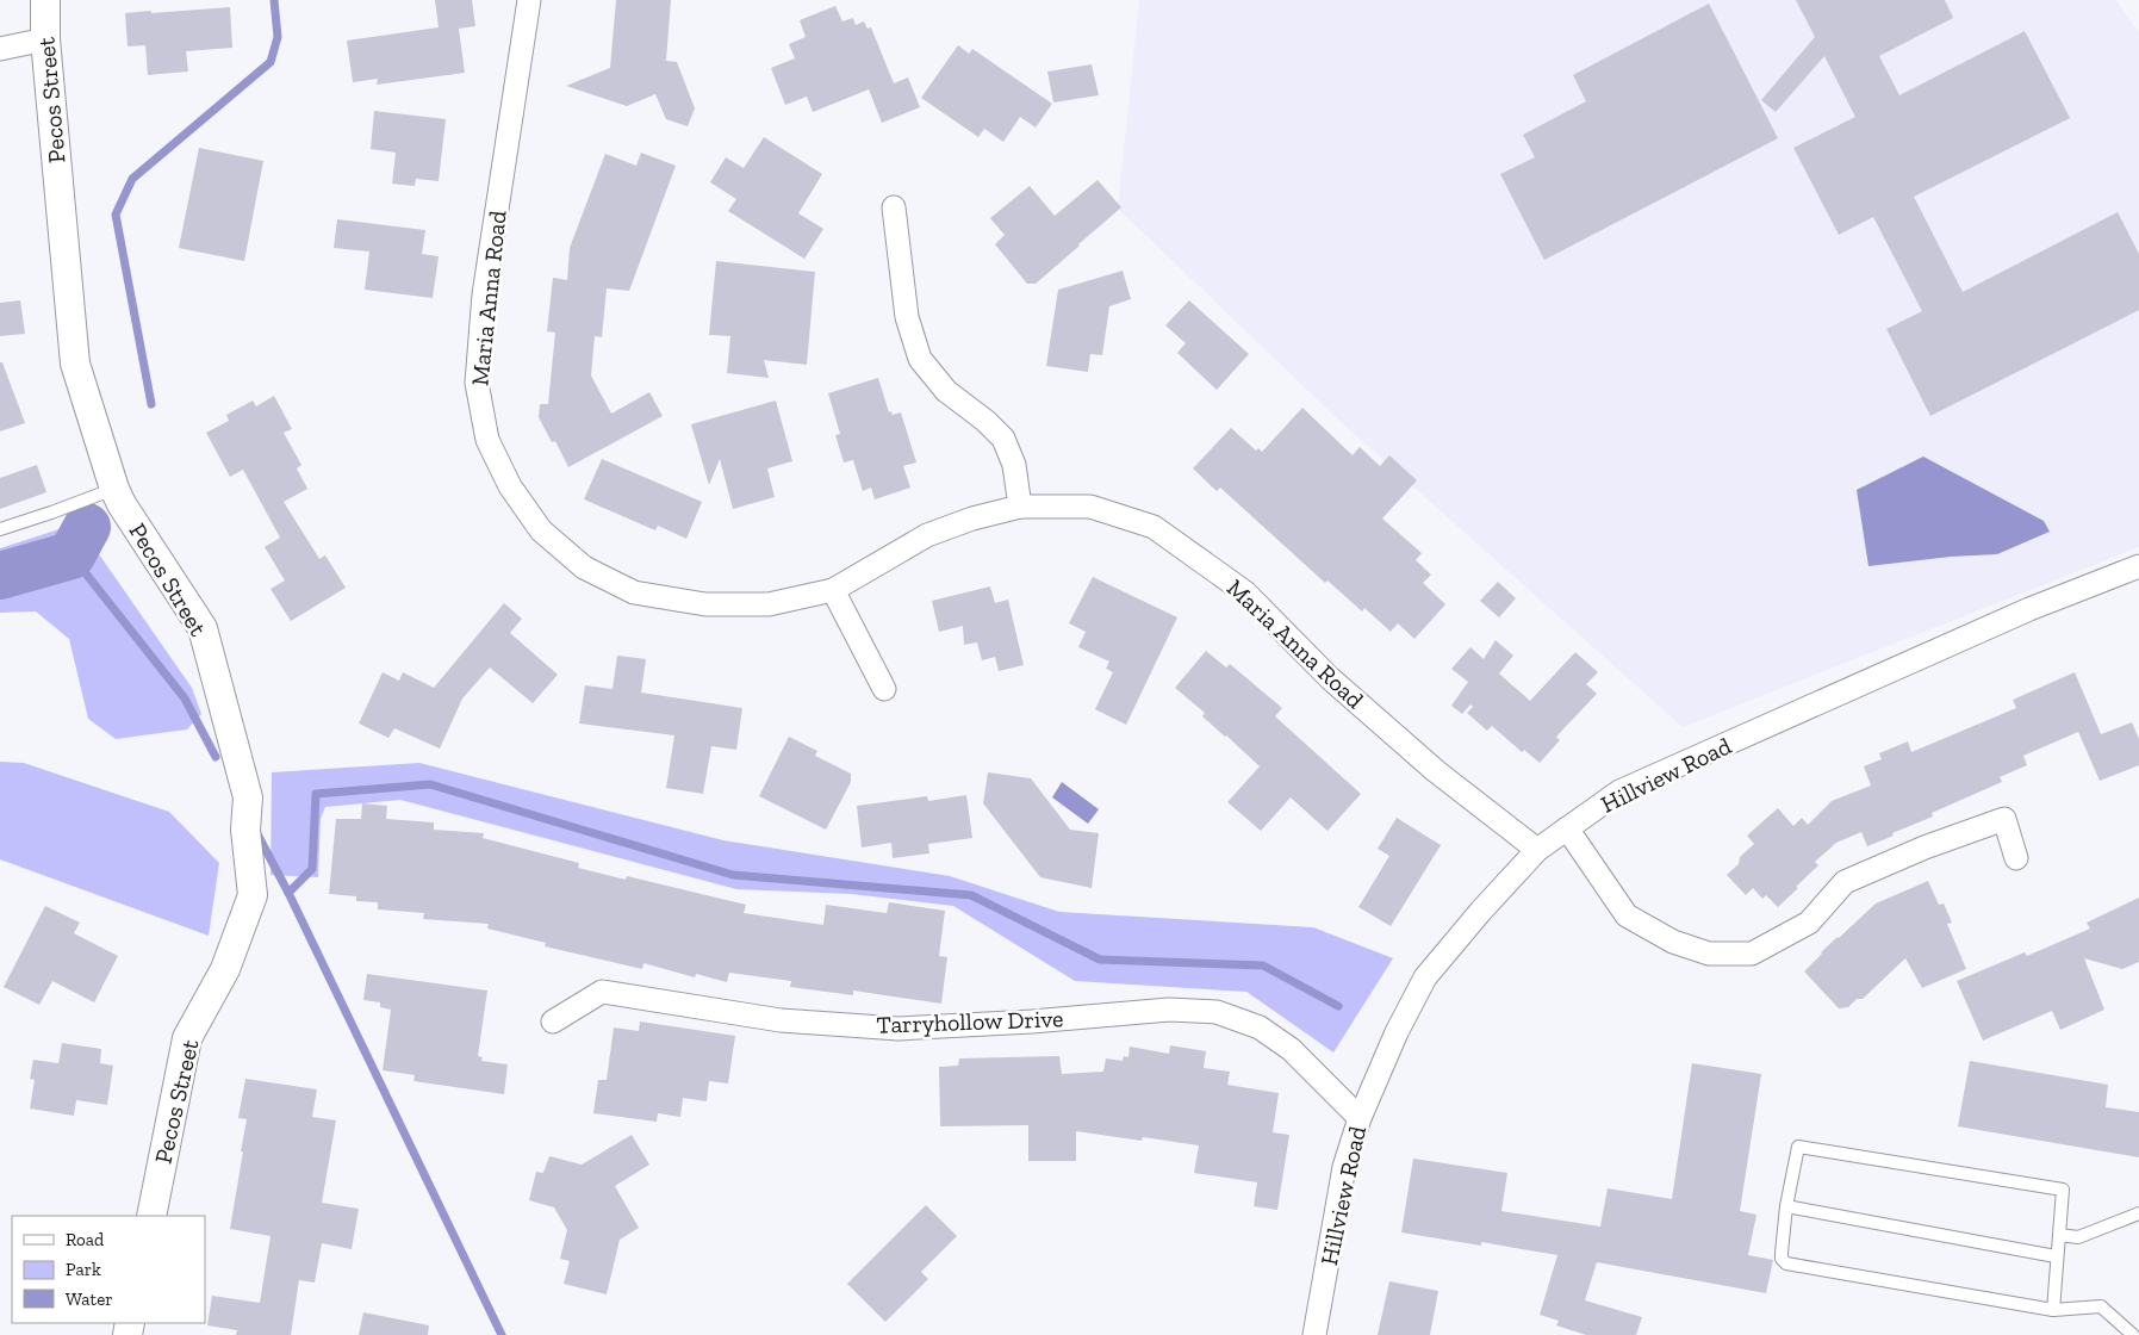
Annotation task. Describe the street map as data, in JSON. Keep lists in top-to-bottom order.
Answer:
{
  "streets": {
    "street": [
      "Pecos Street",
      "Maria Anna Road",
      "Hillview Road",
      "Tarryhollow Drive"
    ]
  },
  "crossings": [
    ["Maria Anna Road", "Hillview Road"],
    ["Hillview Road", "Tarryhollow Drive"]
  ],
  "legend": ["Road", "Park", "Water"]
}
